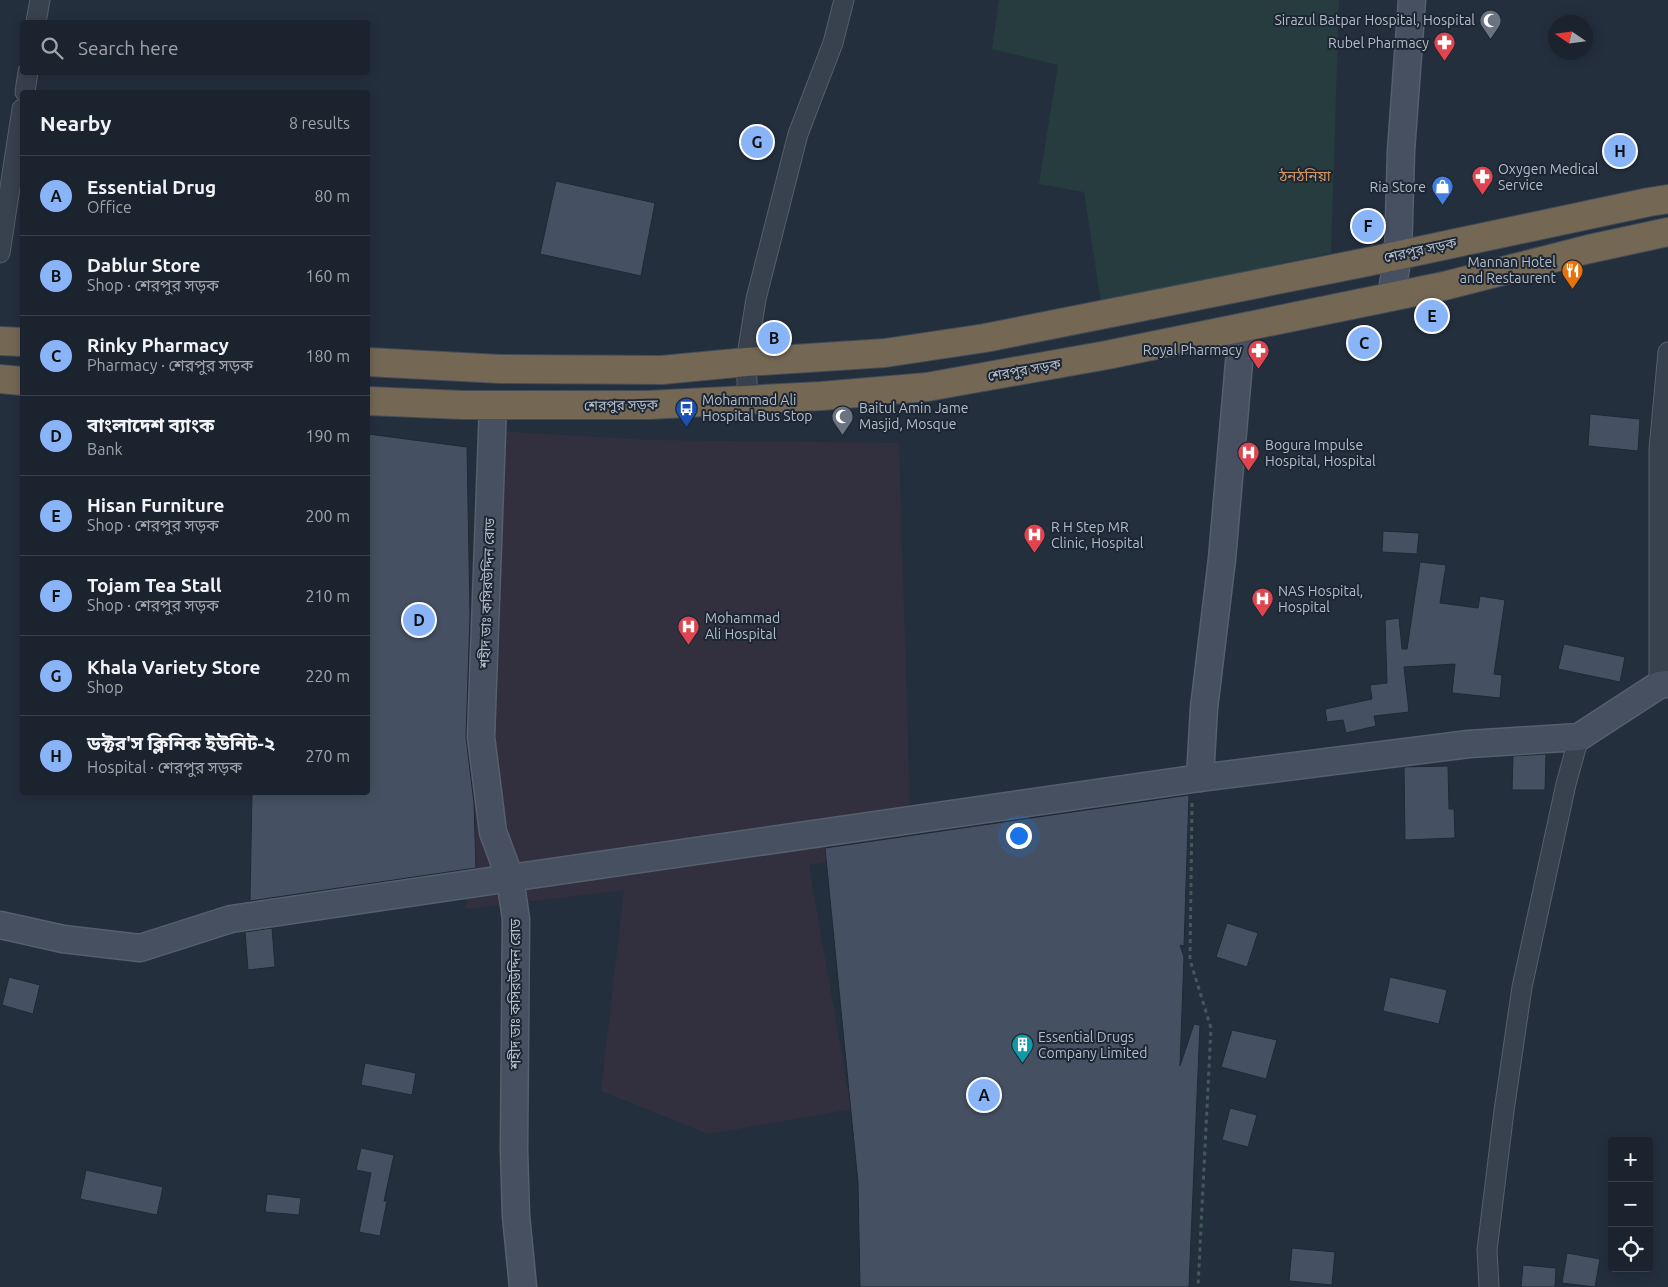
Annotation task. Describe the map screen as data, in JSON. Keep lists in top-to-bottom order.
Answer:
{
  "streets": {
    "highway": ["শেরপুর সড়ক"],
    "street": ["শহীদ ডাঃ কসিরউদ্দিন রোড"]
  },
  "crossings": [
    ["শেরপুর সড়ক", "শহীদ ডাঃ কসিরউদ্দিন রোড"]
  ],
  "districts": ["ঠনঠনিয়া"],
  "places": {
    "mosque": ["Sirazul Batpar Hospital, Hospital", "Baitul Amin Jame Masjid, Mosque"],
    "pharmacy": ["Rubel Pharmacy", "Oxygen Medical Service", "Royal Pharmacy"],
    "shop": ["Ria Store"],
    "restaurant": ["Mannan Hotel and Restaurent"],
    "bus stop": ["Mohammad Ali Hospital Bus Stop"],
    "hospital": [
      "Bogura Impulse Hospital, Hospital",
      "R H Step MR Clinic, Hospital",
      "NAS Hospital, Hospital",
      "Mohammad Ali Hospital"
    ],
    "building": ["Essential Drugs Company Limited"]
  },
  "north": "left",
  "page": {
    "search": "Search here",
    "heading": ["Nearby", "8 results"],
    "pins": [
      "G",
      "H",
      "F",
      "E",
      "B",
      "C",
      "D",
      "A"
    ],
    "list": [
      {
        "mark": "A",
        "name": "Essential Drug",
        "note": "Office",
        "value": "80 m"
      },
      {
        "mark": "B",
        "name": "Dablur Store",
        "note": "Shop · শেরপুর সড়ক",
        "value": "160 m"
      },
      {
        "mark": "C",
        "name": "Rinky Pharmacy",
        "note": "Pharmacy · শেরপুর সড়ক",
        "value": "180 m"
      },
      {
        "mark": "D",
        "name": "বাংলাদেশ ব্যাংক",
        "note": "Bank",
        "value": "190 m"
      },
      {
        "mark": "E",
        "name": "Hisan Furniture",
        "note": "Shop · শেরপুর সড়ক",
        "value": "200 m"
      },
      {
        "mark": "F",
        "name": "Tojam Tea Stall",
        "note": "Shop · শেরপুর সড়ক",
        "value": "210 m"
      },
      {
        "mark": "G",
        "name": "Khala Variety Store",
        "note": "Shop",
        "value": "220 m"
      },
      {
        "mark": "H",
        "name": "ডক্টর'স ক্লিনিক ইউনিট-২",
        "note": "Hospital · শেরপুর সড়ক",
        "value": "270 m"
      }
    ],
    "map_buttons": ["+", "−"]
  }
}
